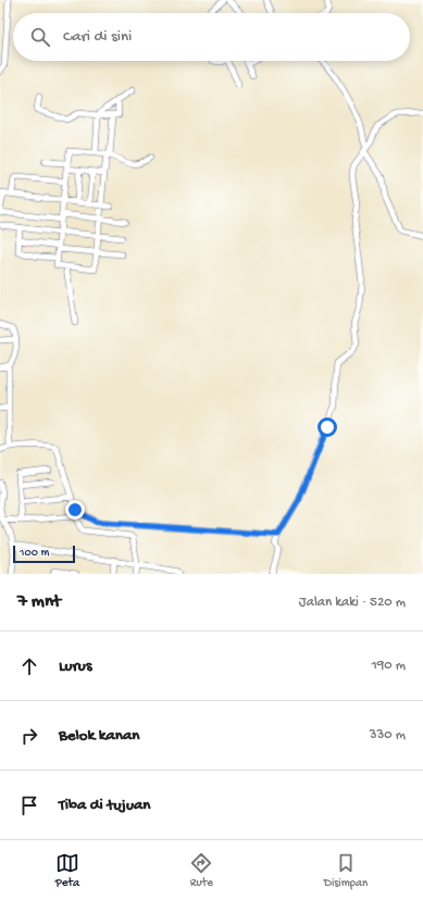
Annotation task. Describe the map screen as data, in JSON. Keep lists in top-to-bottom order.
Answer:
{
  "scale_bar": "100 m",
  "page": {
    "search": "Cari di sini",
    "scale": "100 m",
    "heading": ["7 mnt", "Jalan kaki · 520 m"],
    "list": [
      ["Lurus", "190 m"],
      ["Belok kanan", "330 m"],
      "Tiba di tujuan"
    ],
    "nav": ["Peta", "Rute", "Disimpan"]
  }
}
